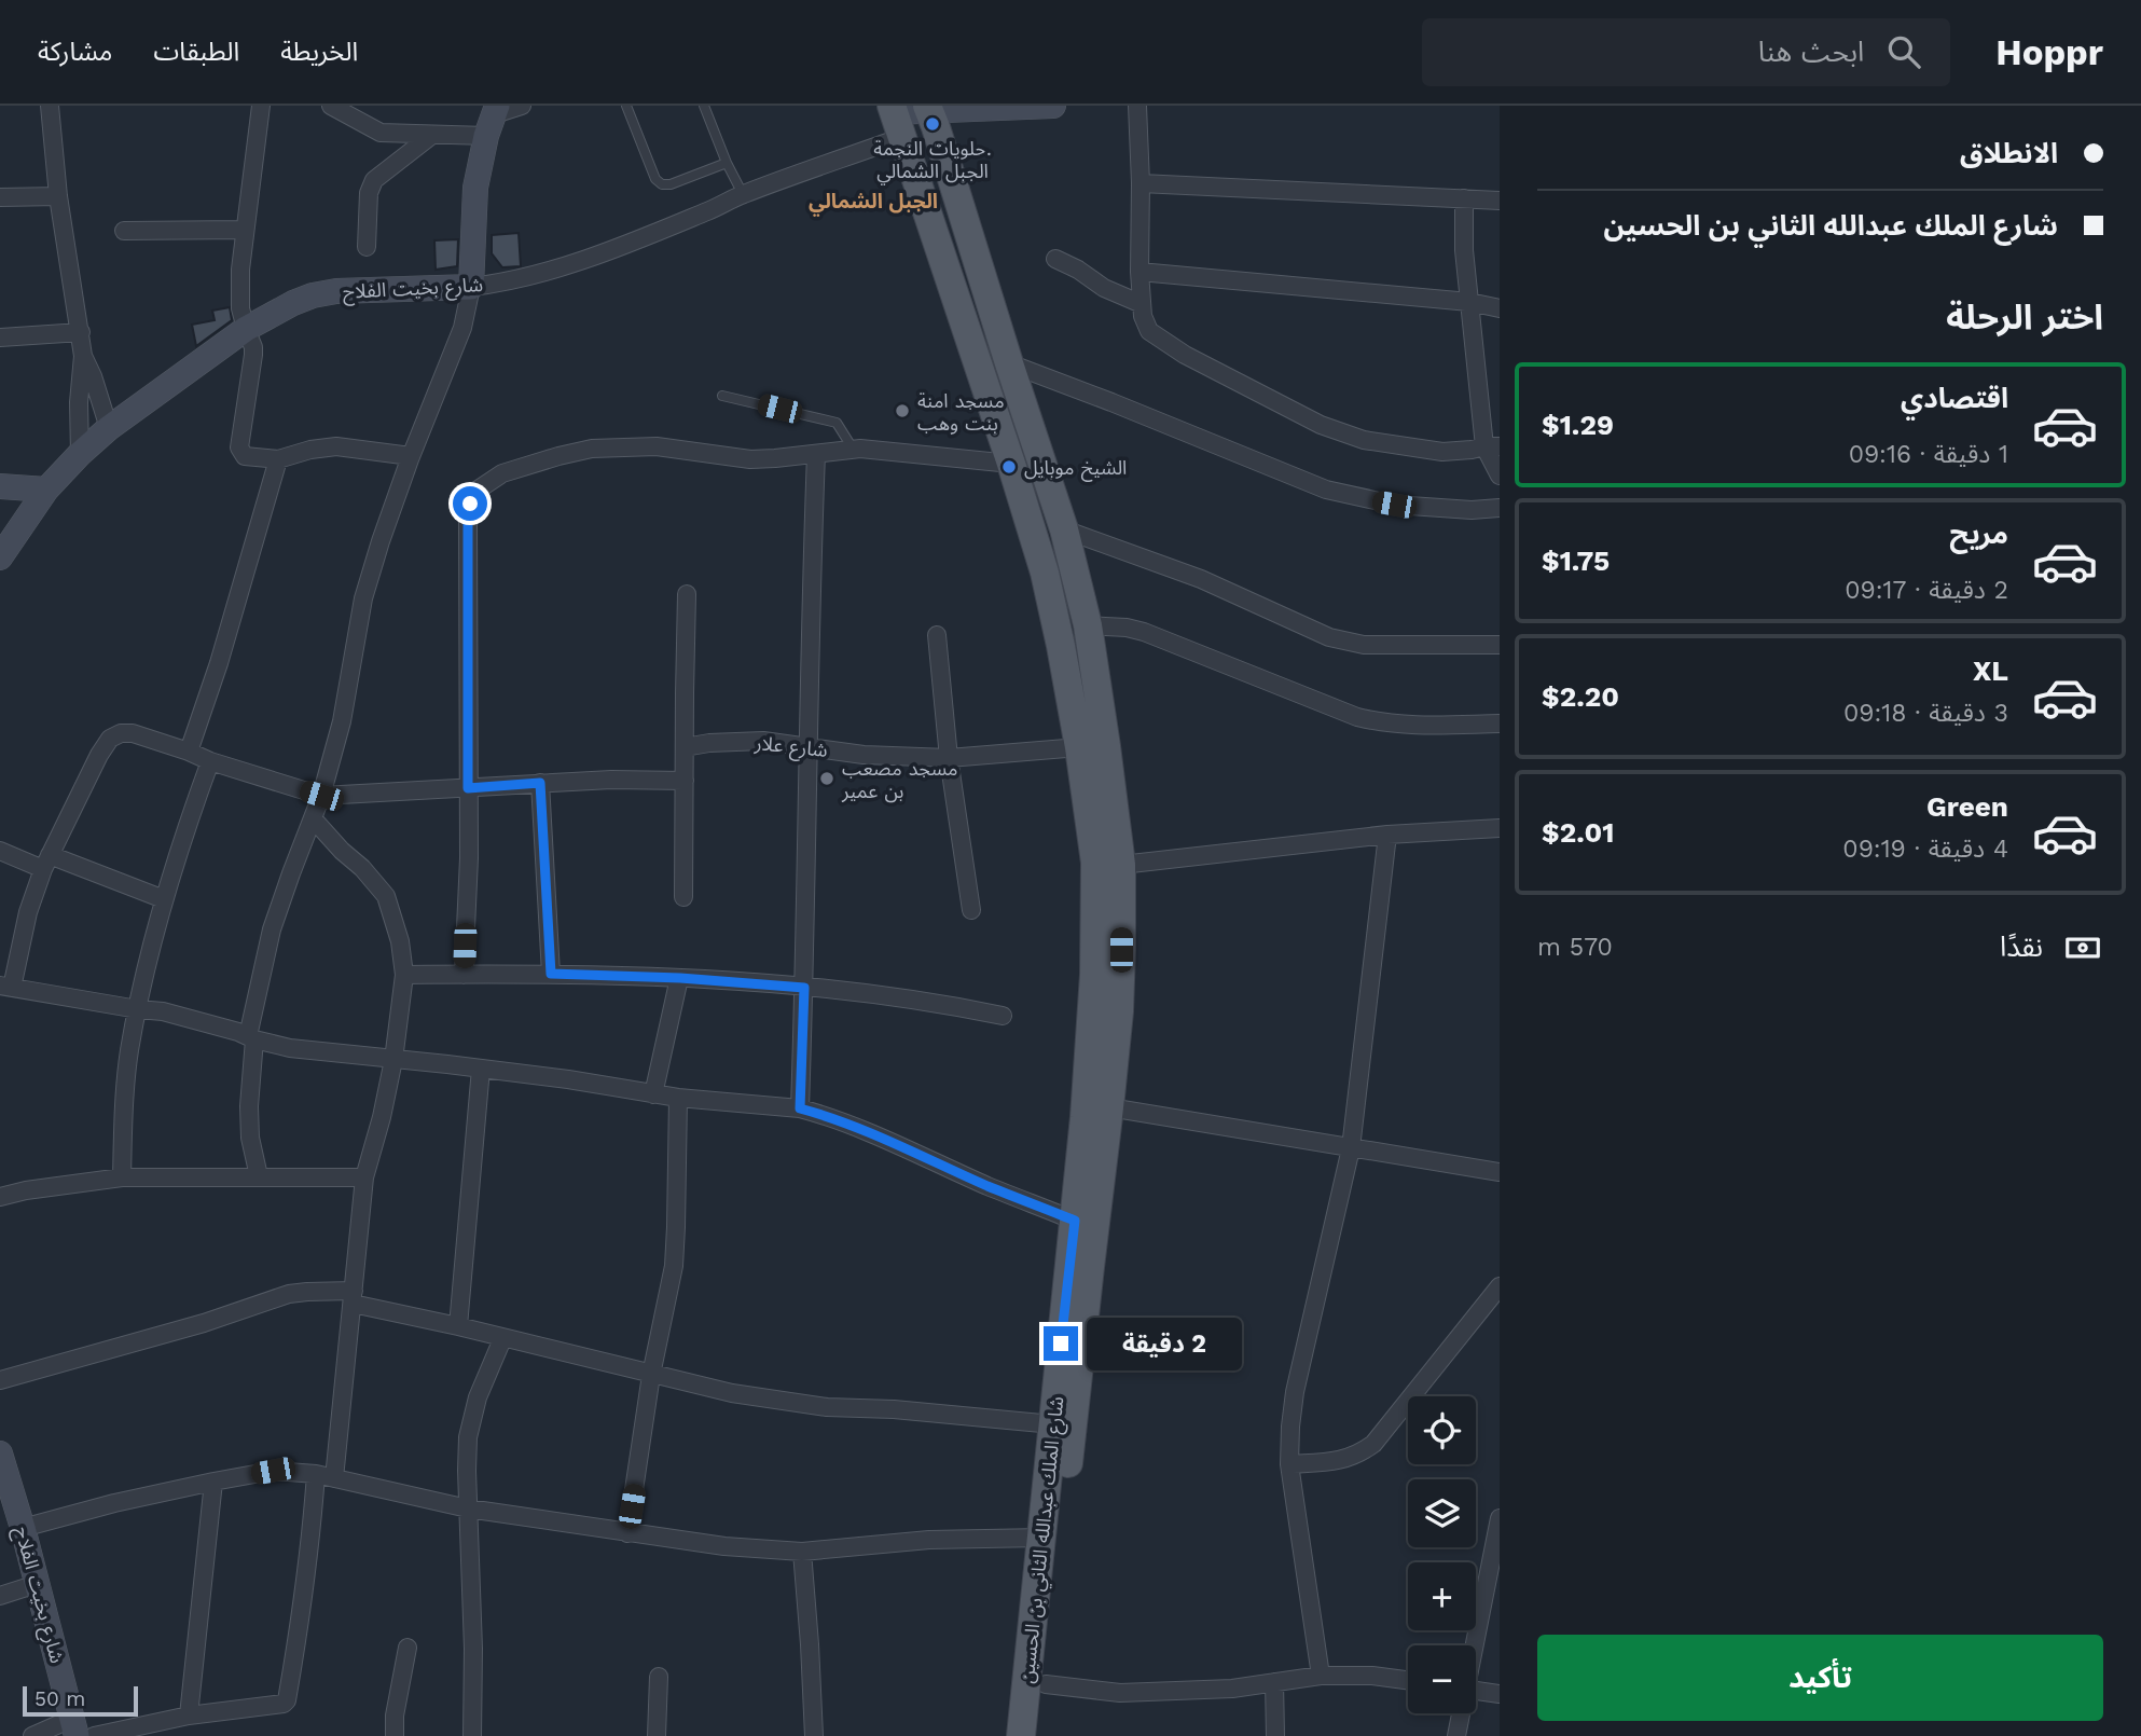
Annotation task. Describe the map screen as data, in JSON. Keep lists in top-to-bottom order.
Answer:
{
  "streets": {
    "main road": ["شارع الملك عبدالله الثاني بن الحسين"],
    "street": ["شارع بخيت الفلاح", "شارع علار"]
  },
  "crossings": [
    ["شارع بخيت الفلاح", "شارع الملك عبدالله الثاني بن الحسين"],
    ["شارع علار", "شارع الملك عبدالله الثاني بن الحسين"]
  ],
  "districts": ["الجبل الشمالي"],
  "places": [
    "حلويات النجمة. الجبل الشمالي",
    "مسجد امنة بنت وهب",
    "الشيخ موبايل",
    "مسجد مصعب بن عمير"
  ],
  "scale_bar": "50 m",
  "page": {
    "header": "Hoppr",
    "search": "ابحث هنا",
    "nav": ["الخريطة", "الطبقات", "مشاركة"],
    "banner": ["الانطلاق", "شارع الملك عبدالله الثاني بن الحسين"],
    "heading": "اختر الرحلة",
    "list": [
      {
        "name": "اقتصادي",
        "note": "1 دقيقة · 09:16",
        "value": "$1.29"
      },
      {
        "name": "مريح",
        "note": "2 دقيقة · 09:17",
        "value": "$1.75"
      },
      {
        "name": "XL",
        "note": "3 دقيقة · 09:18",
        "value": "$2.20"
      },
      {
        "name": "Green",
        "note": "4 دقيقة · 09:19",
        "value": "$2.01"
      }
    ],
    "pay": ["نقدًا", "570 m"],
    "bubble": "2 دقيقة",
    "map_buttons": ["+", "−"],
    "buttons": "تأكيد",
    "scale": "50 m"
  }
}
